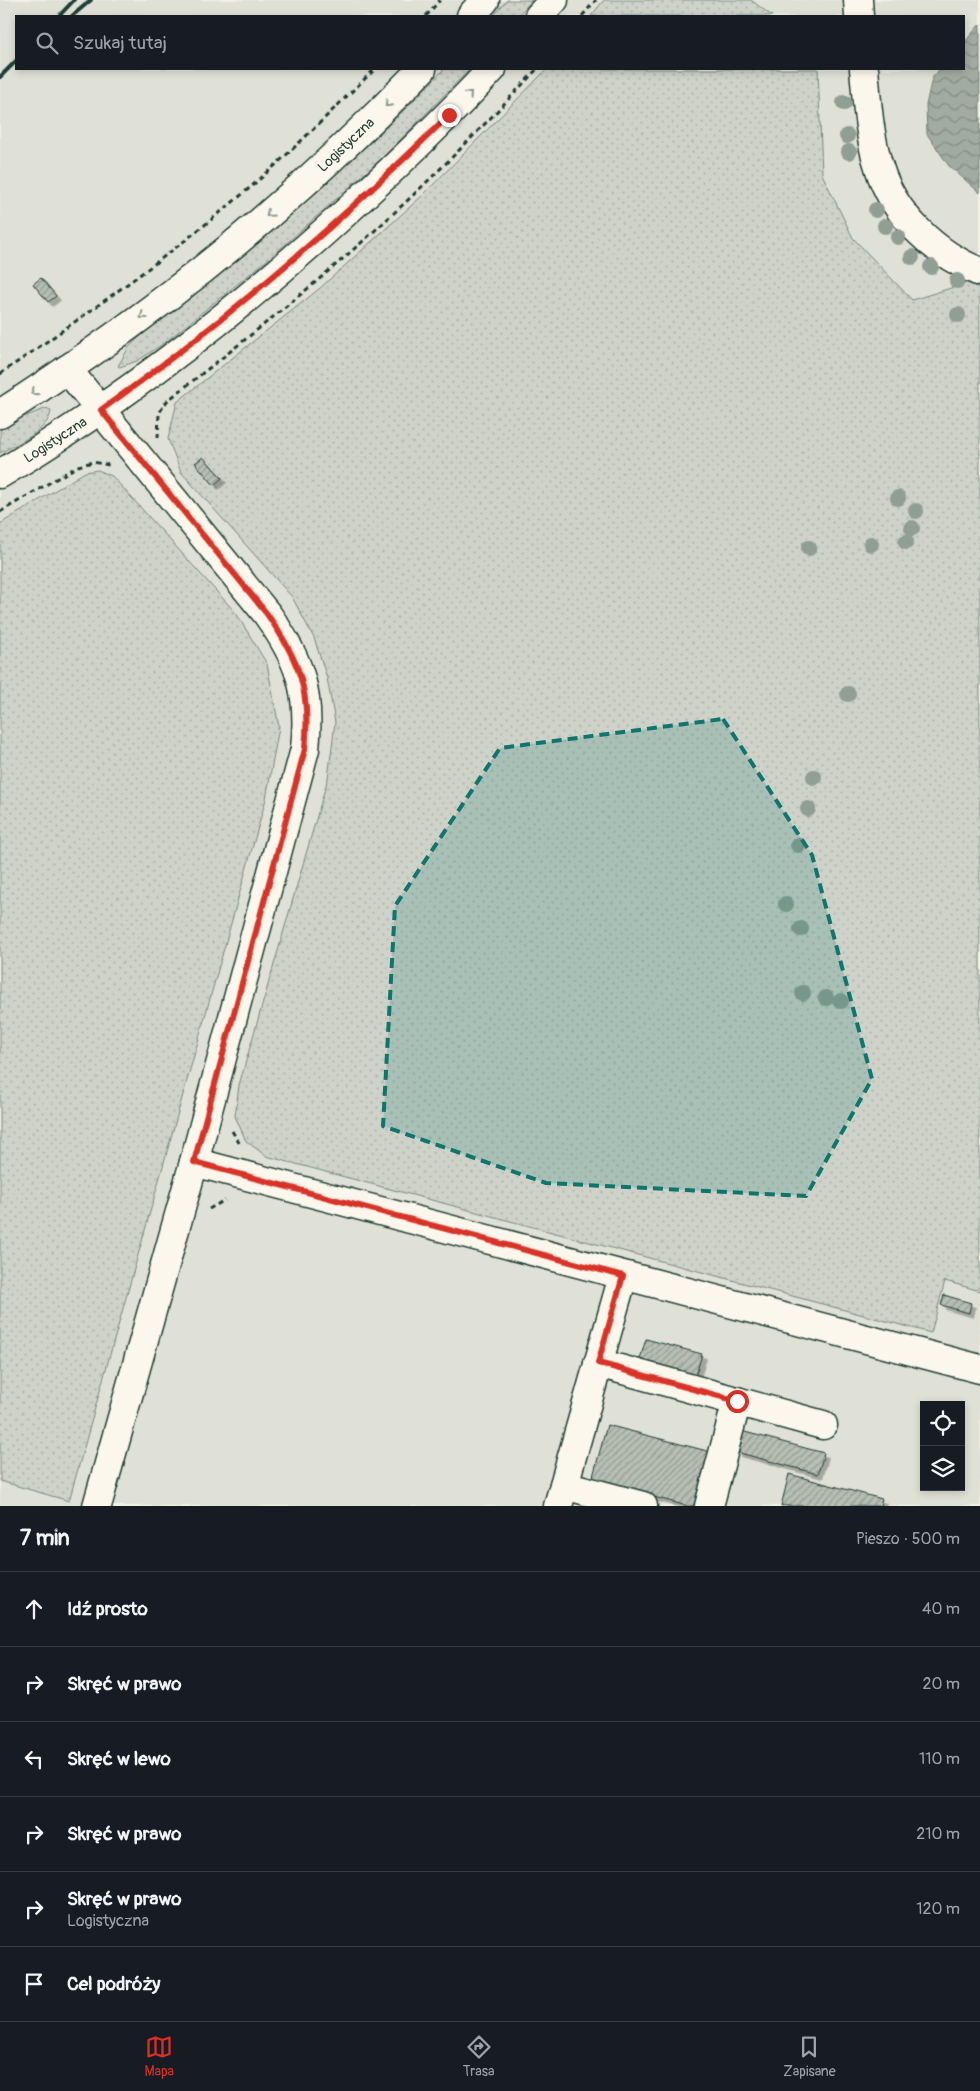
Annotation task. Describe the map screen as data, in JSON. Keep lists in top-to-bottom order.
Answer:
{
  "streets": {
    "street": ["Logistyczna"]
  },
  "page": {
    "search": "Szukaj tutaj",
    "heading": ["7 min", "Pieszo · 500 m"],
    "list": [
      ["Idź prosto", "40 m"],
      ["Skręć w prawo", "20 m"],
      ["Skręć w lewo", "110 m"],
      ["Skręć w prawo", "210 m"],
      ["Skręć w prawo", "Logistyczna", "120 m"],
      "Cel podróży"
    ],
    "nav": ["Mapa", "Trasa", "Zapisane"]
  }
}
